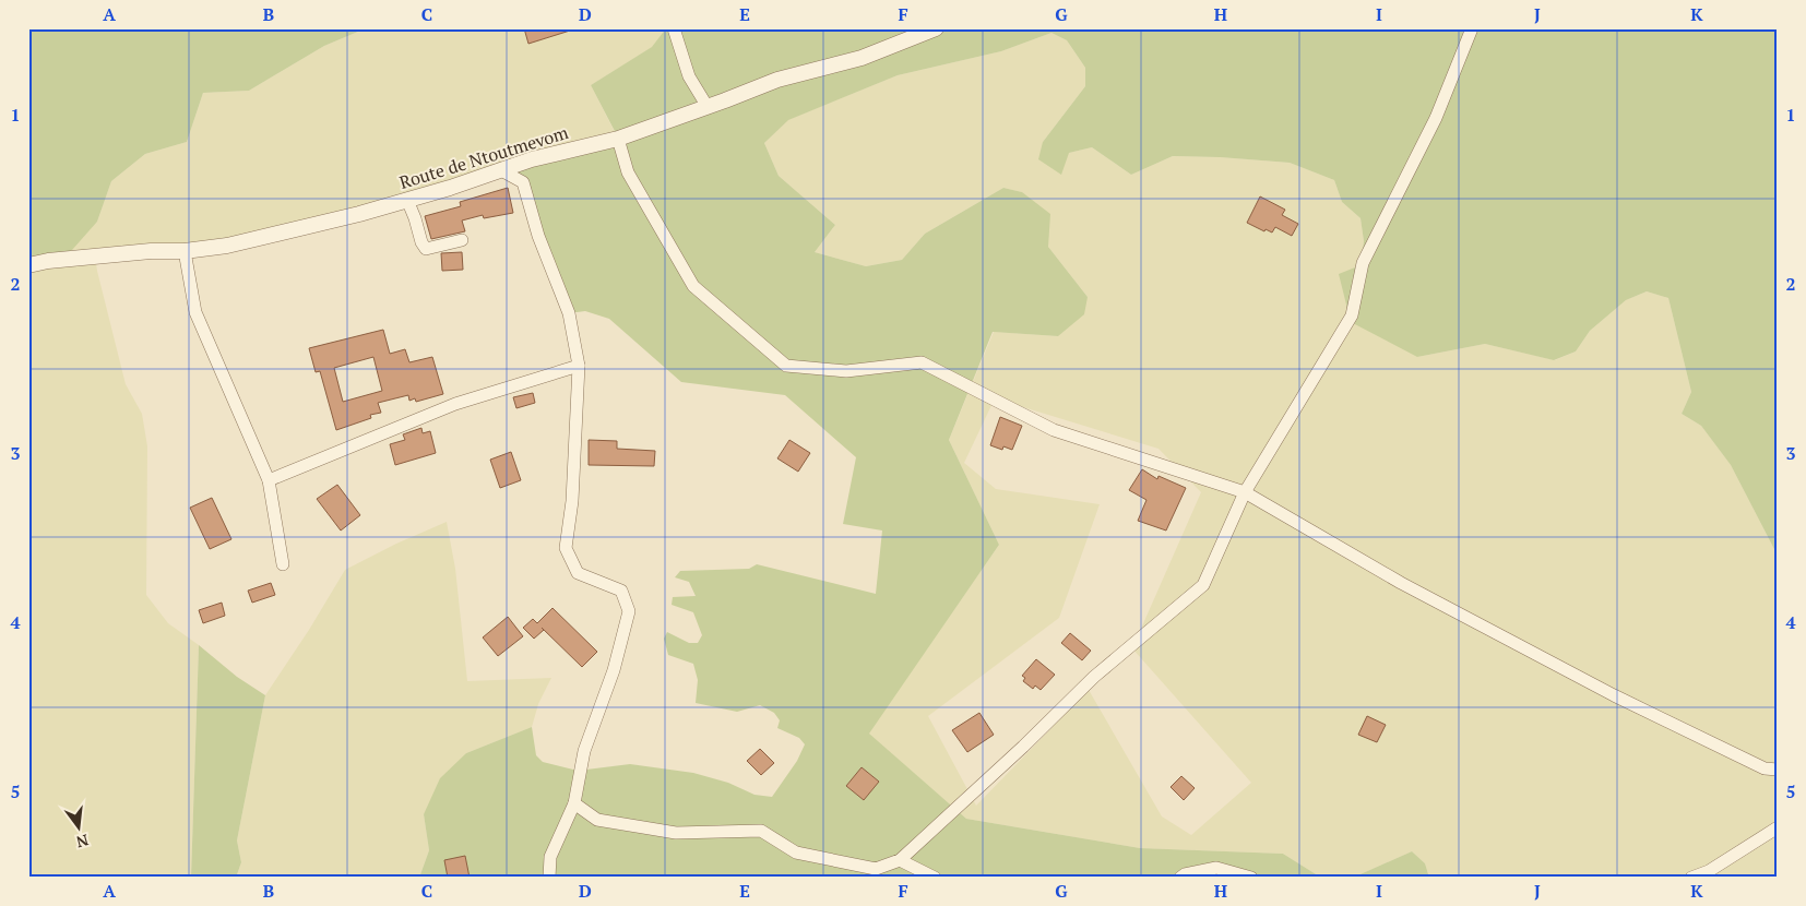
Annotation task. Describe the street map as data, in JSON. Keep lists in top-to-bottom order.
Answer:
{
  "streets": {
    "street": ["Route de Ntoutmevom"]
  },
  "north": "bottom",
  "grid": {
    "columns": [
      "A",
      "B",
      "C",
      "D",
      "E",
      "F",
      "G",
      "H",
      "I",
      "J",
      "K"
    ],
    "rows": [
      "1",
      "2",
      "3",
      "4",
      "5"
    ]
  }
}
